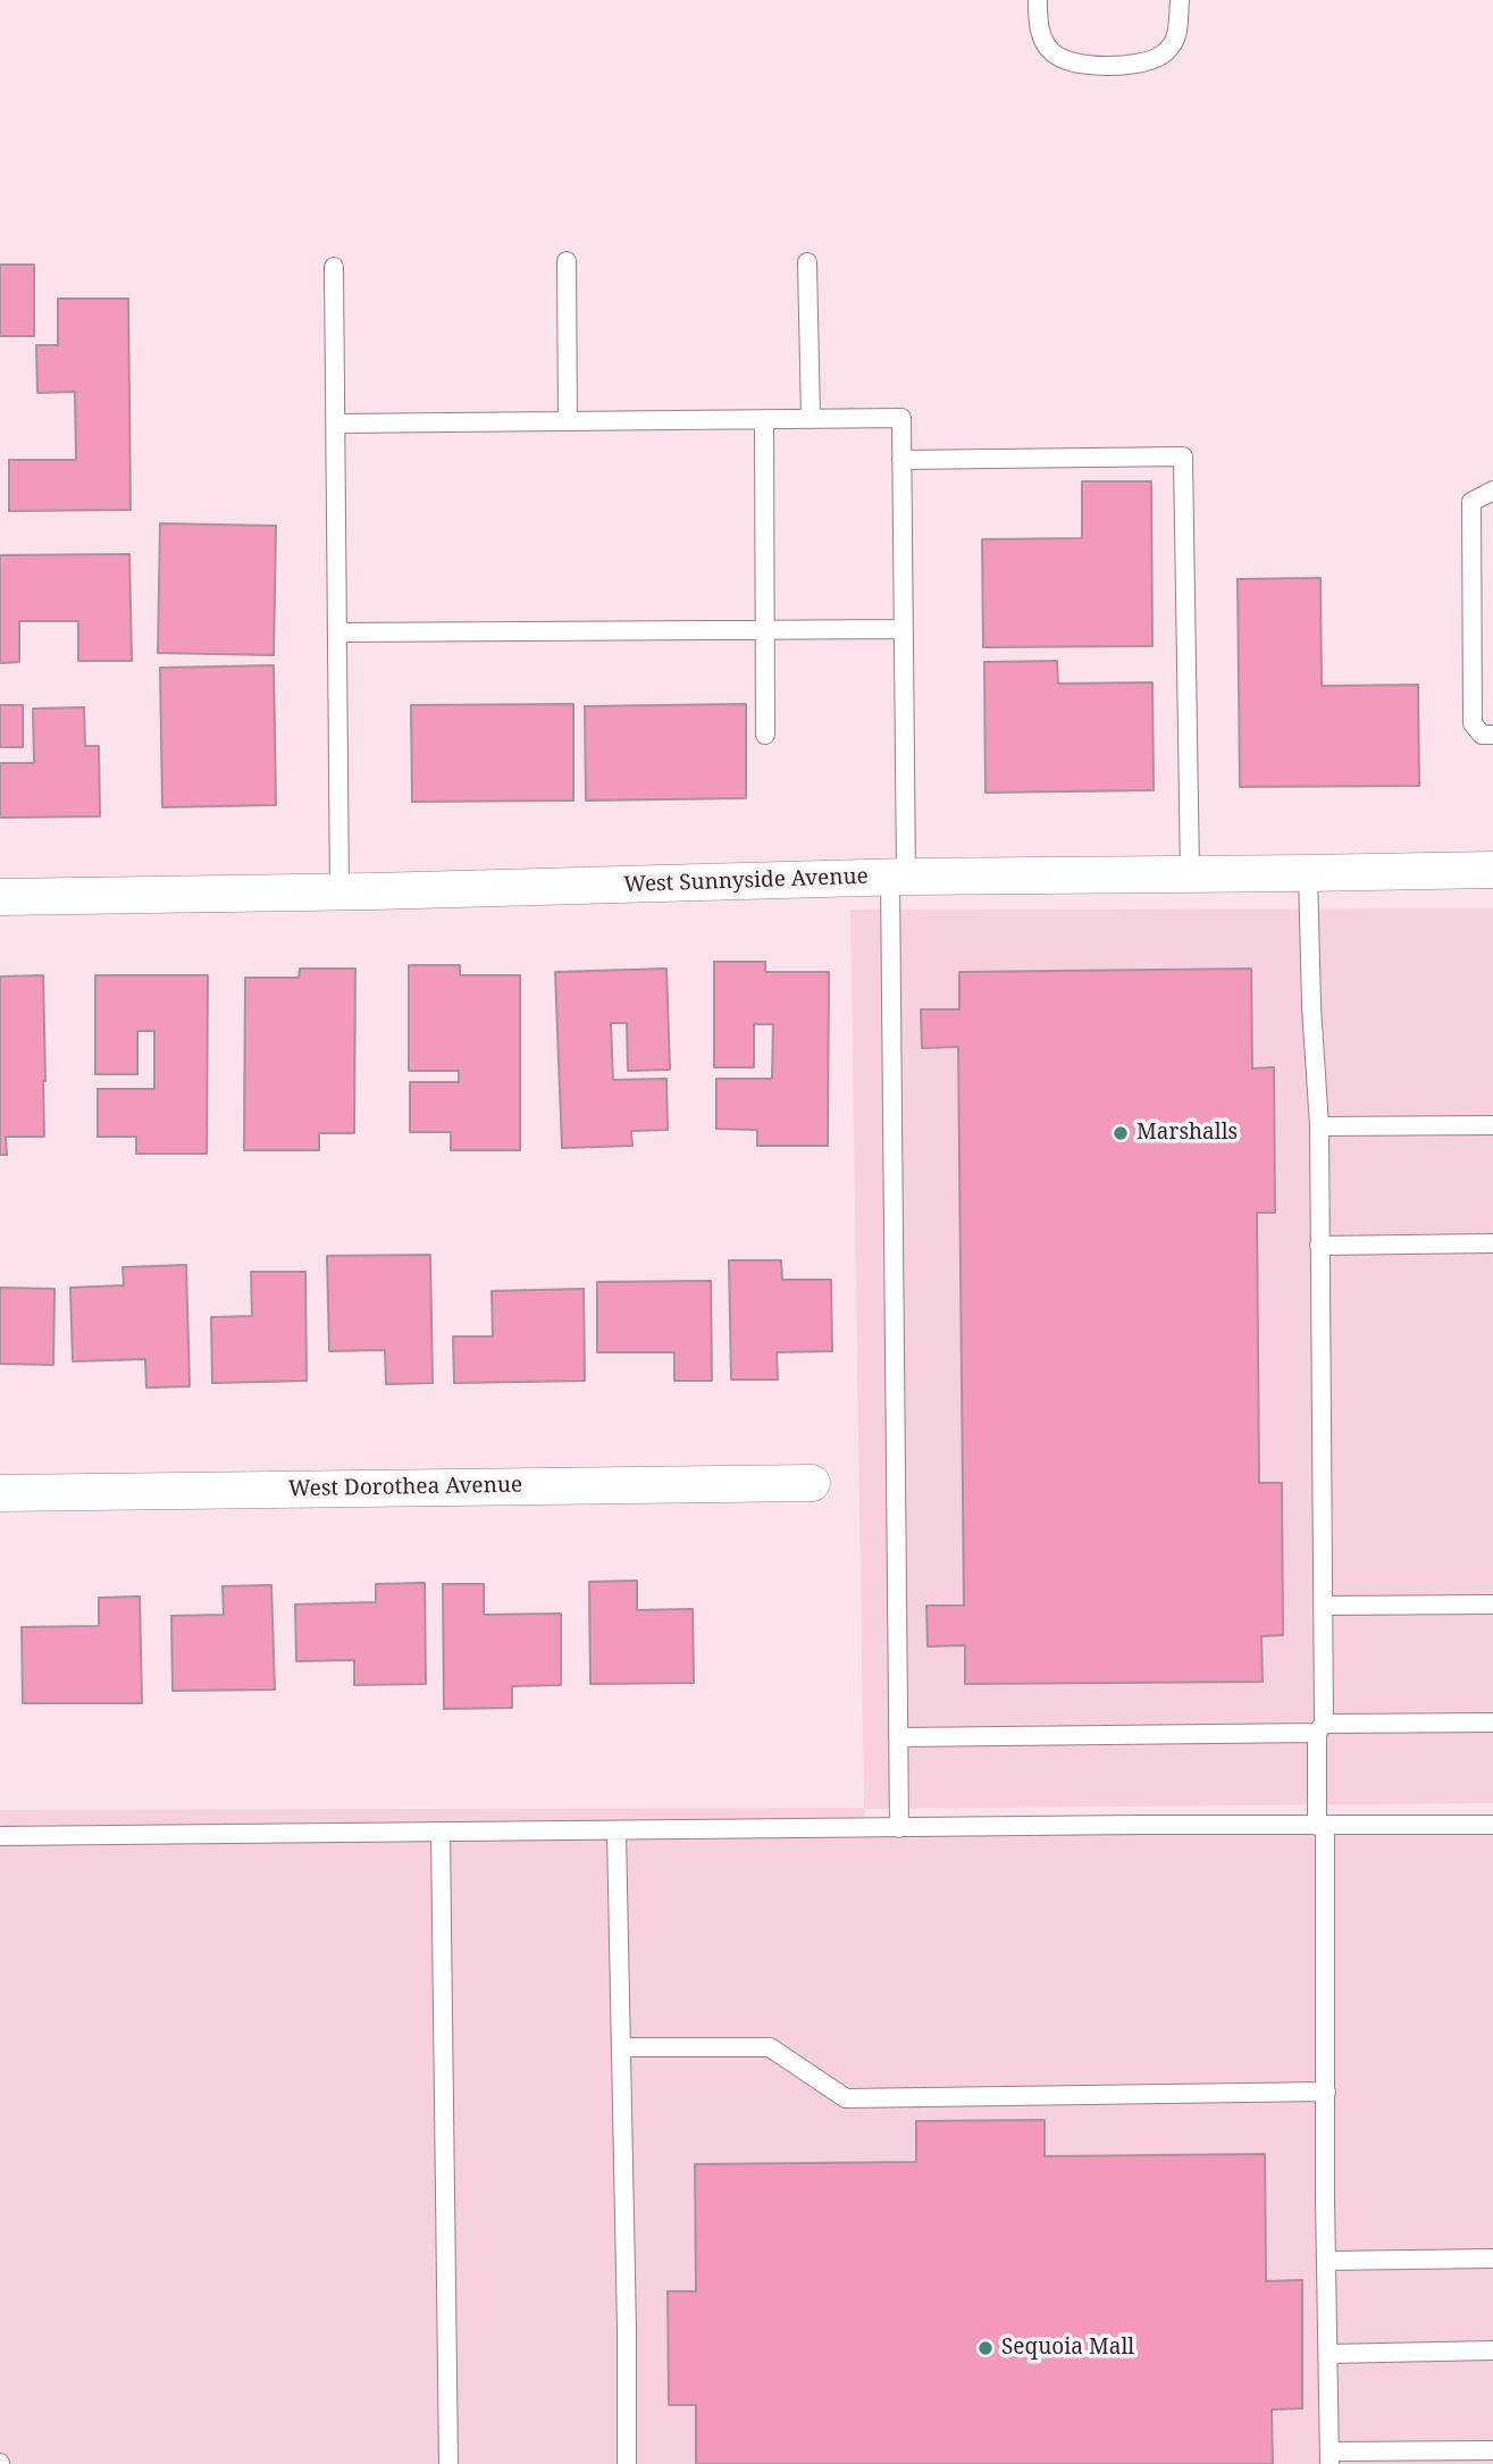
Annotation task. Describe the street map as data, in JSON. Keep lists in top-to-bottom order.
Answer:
{
  "streets": {
    "street": ["West Sunnyside Avenue", "West Dorothea Avenue"]
  },
  "places": ["Marshalls", "Sequoia Mall"]
}
